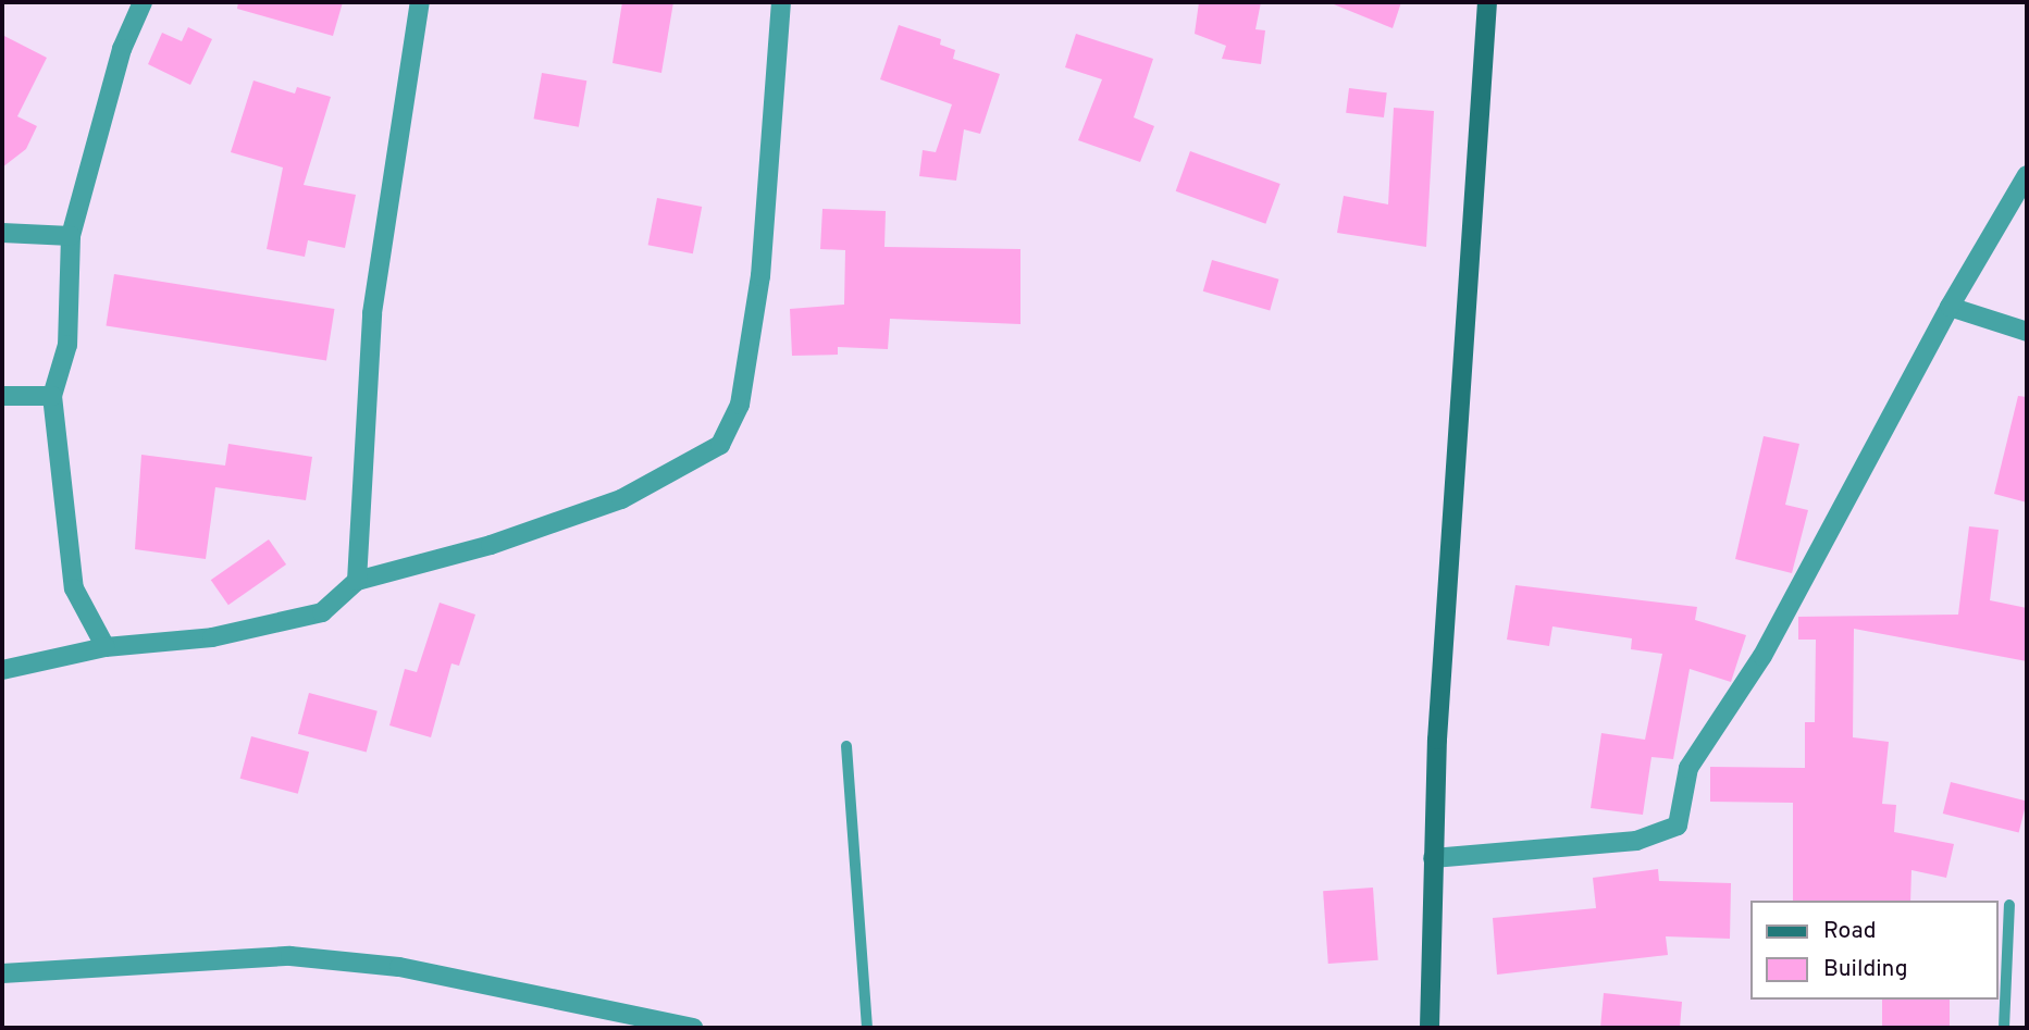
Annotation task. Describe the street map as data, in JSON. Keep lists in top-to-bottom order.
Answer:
{
  "legend": ["Road", "Building"]
}
